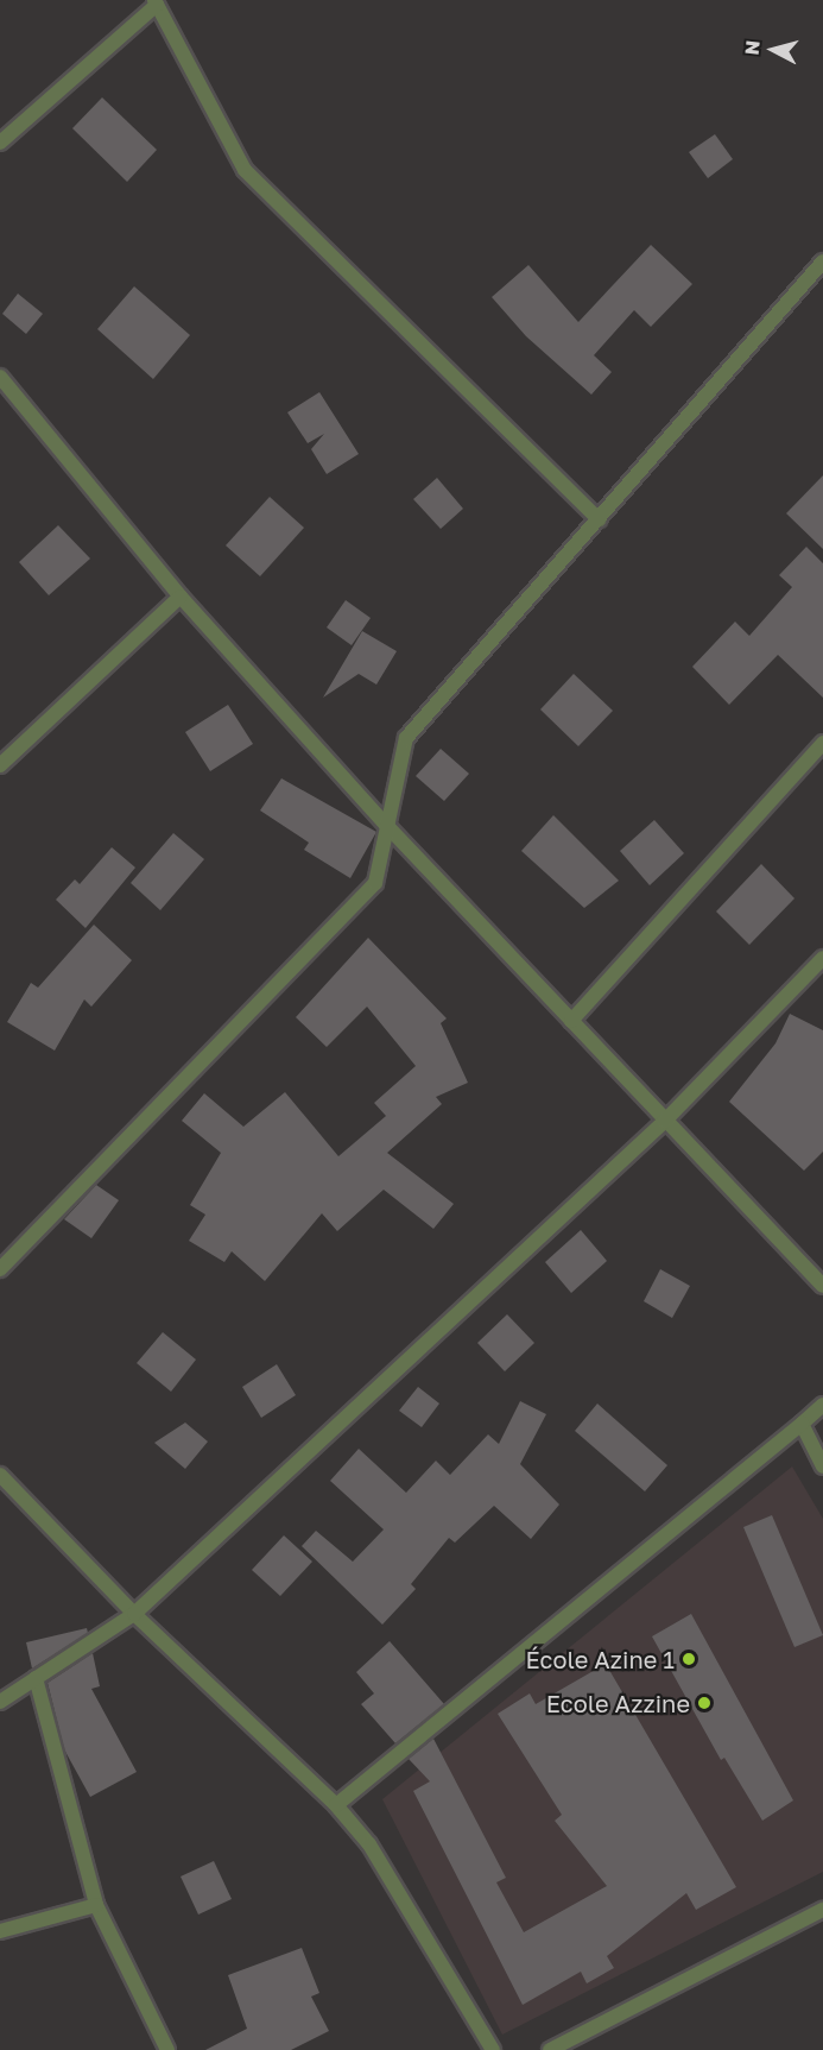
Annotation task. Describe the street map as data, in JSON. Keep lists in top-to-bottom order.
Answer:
{
  "places": ["École Azine 1", "Ecole Azzine"],
  "north": "left"
}
